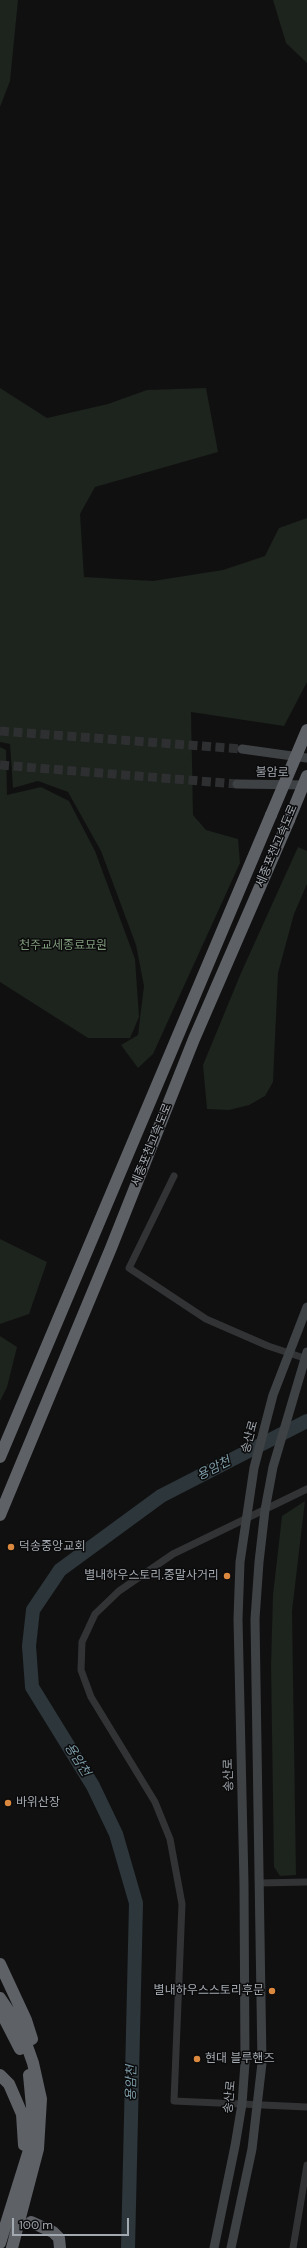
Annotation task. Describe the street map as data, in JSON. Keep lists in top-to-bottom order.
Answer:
{
  "streets": {
    "highway": ["세종포천고속도로"],
    "street": ["불암로", "송산로"]
  },
  "water": ["용암천"],
  "parks": ["천주교세종료묘원"],
  "places": [
    "덕송중앙교회",
    "별내하우스토리.중말사거리",
    "바위산장",
    "별내하우스스토리후문",
    "현대 블루핸즈"
  ],
  "scale_bar": "100 m"
}
